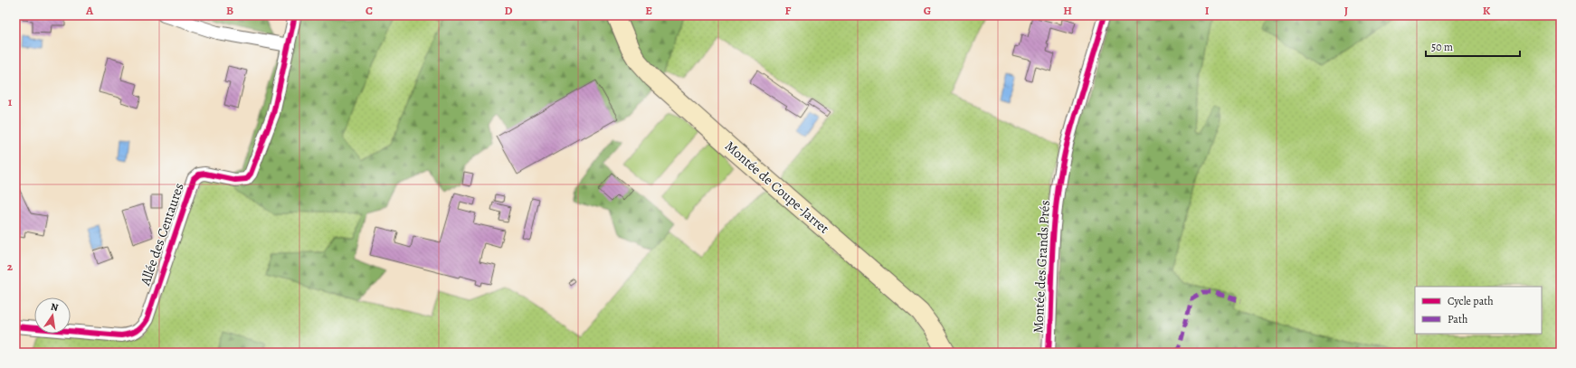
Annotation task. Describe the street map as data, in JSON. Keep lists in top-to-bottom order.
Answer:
{
  "streets": {
    "main road": ["Montée de Coupe-Jarret"],
    "street": ["Allée des Centaures", "Montée des Grands Prés"]
  },
  "legend": ["Cycle path", "Path"],
  "scale_bar": "50 m",
  "north": "top",
  "grid": {
    "columns": [
      "A",
      "B",
      "C",
      "D",
      "E",
      "F",
      "G",
      "H",
      "I",
      "J",
      "K"
    ],
    "rows": ["1", "2"]
  }
}
